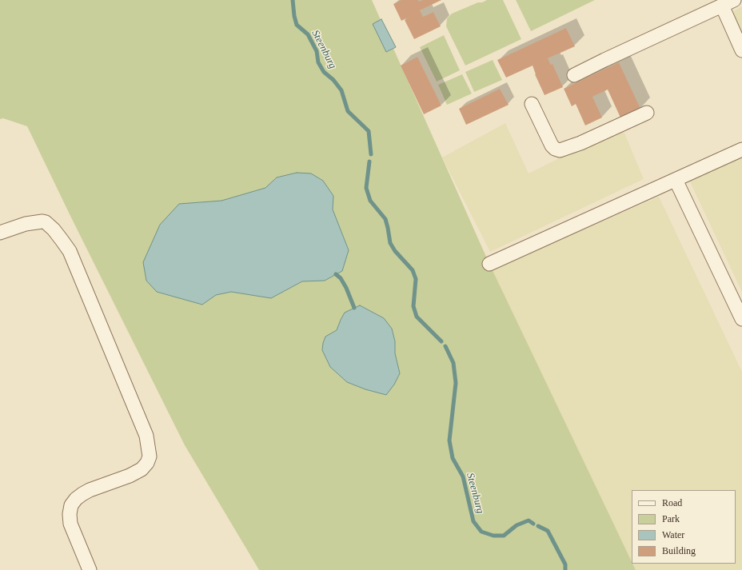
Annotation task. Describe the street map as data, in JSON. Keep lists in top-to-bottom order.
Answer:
{
  "water": ["Steenburg"],
  "legend": [
    "Road",
    "Park",
    "Water",
    "Building"
  ]
}
